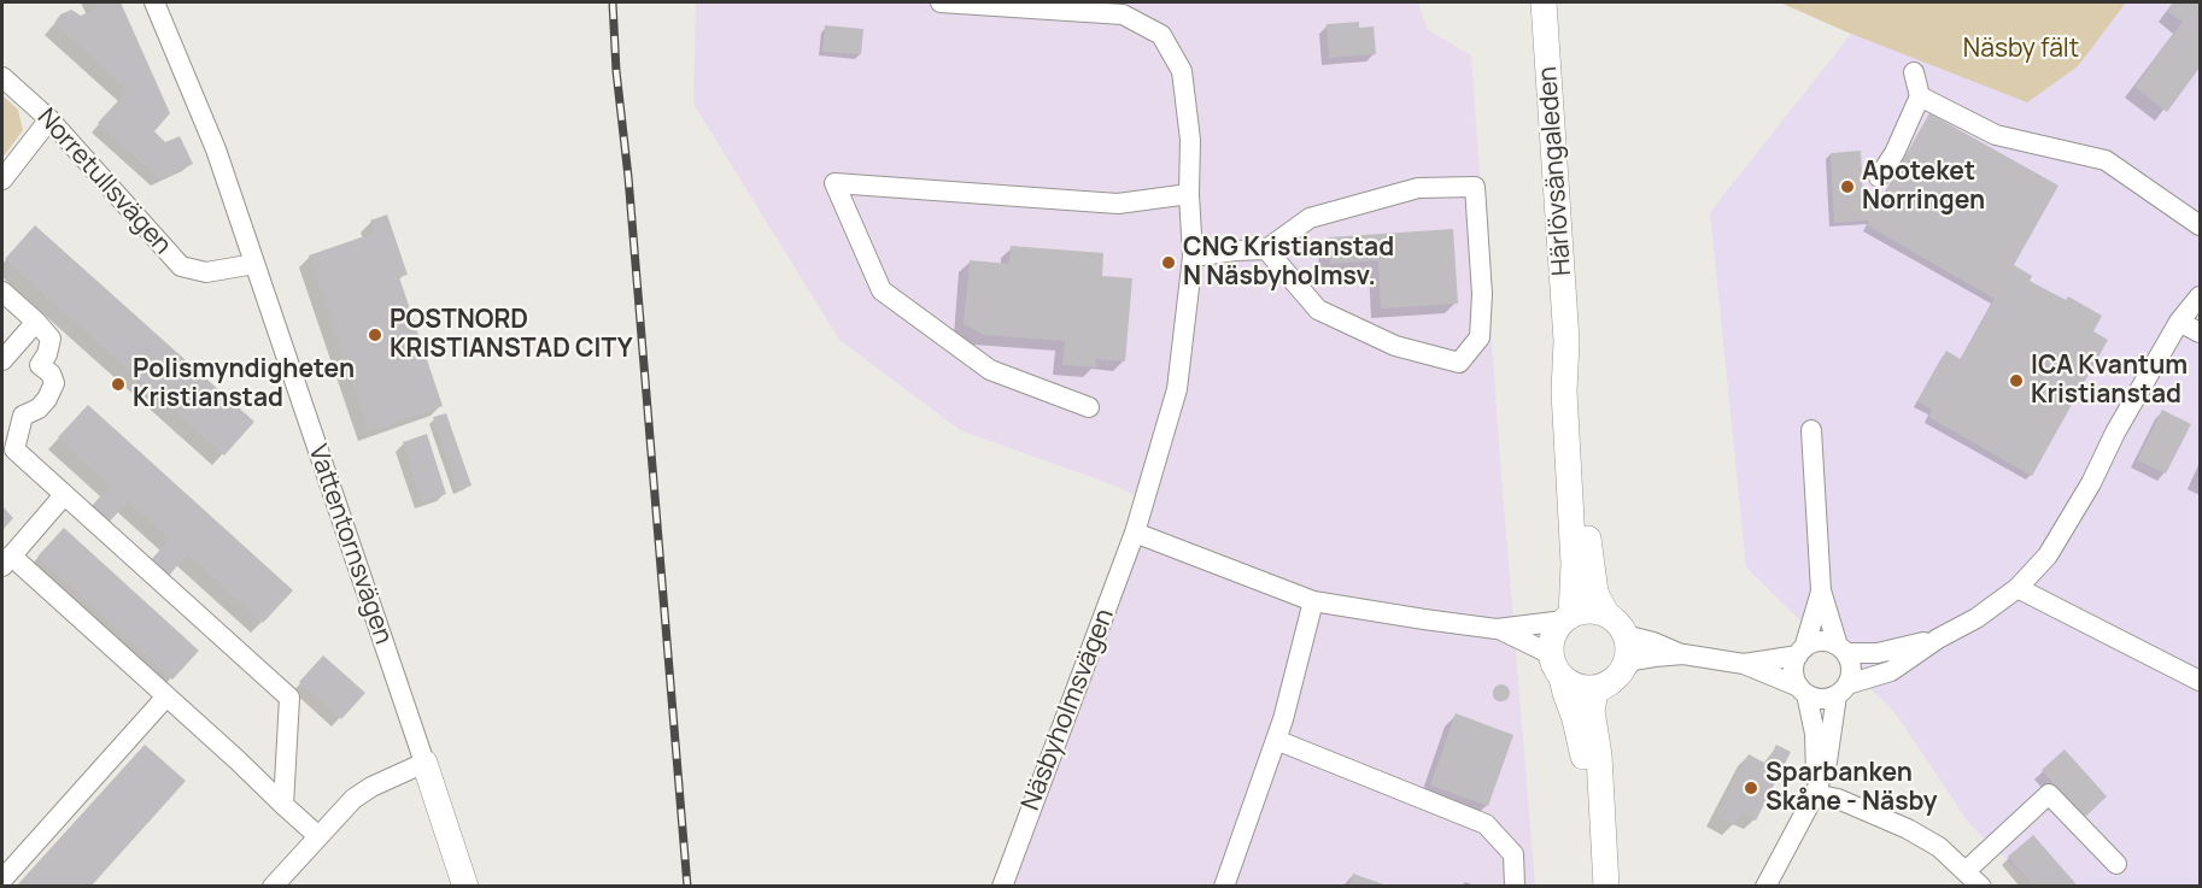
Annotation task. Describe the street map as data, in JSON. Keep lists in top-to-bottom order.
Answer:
{
  "streets": {
    "main road": ["Härlövsängaleden", "Vattentornsvägen"],
    "street": ["Norretullsvägen", "Näsbyholmsvägen"]
  },
  "crossings": [
    ["Norretullsvägen", "Vattentornsvägen"]
  ],
  "parks": ["Näsby fält"],
  "places": [
    "Apoteket Norringen",
    "CNG Kristianstad N Näsbyholmsv.",
    "POSTNORD KRISTIANSTAD CITY",
    "ICA Kvantum Kristianstad",
    "Polismyndigheten Kristianstad",
    "Sparbanken Skåne - Näsby"
  ]
}
